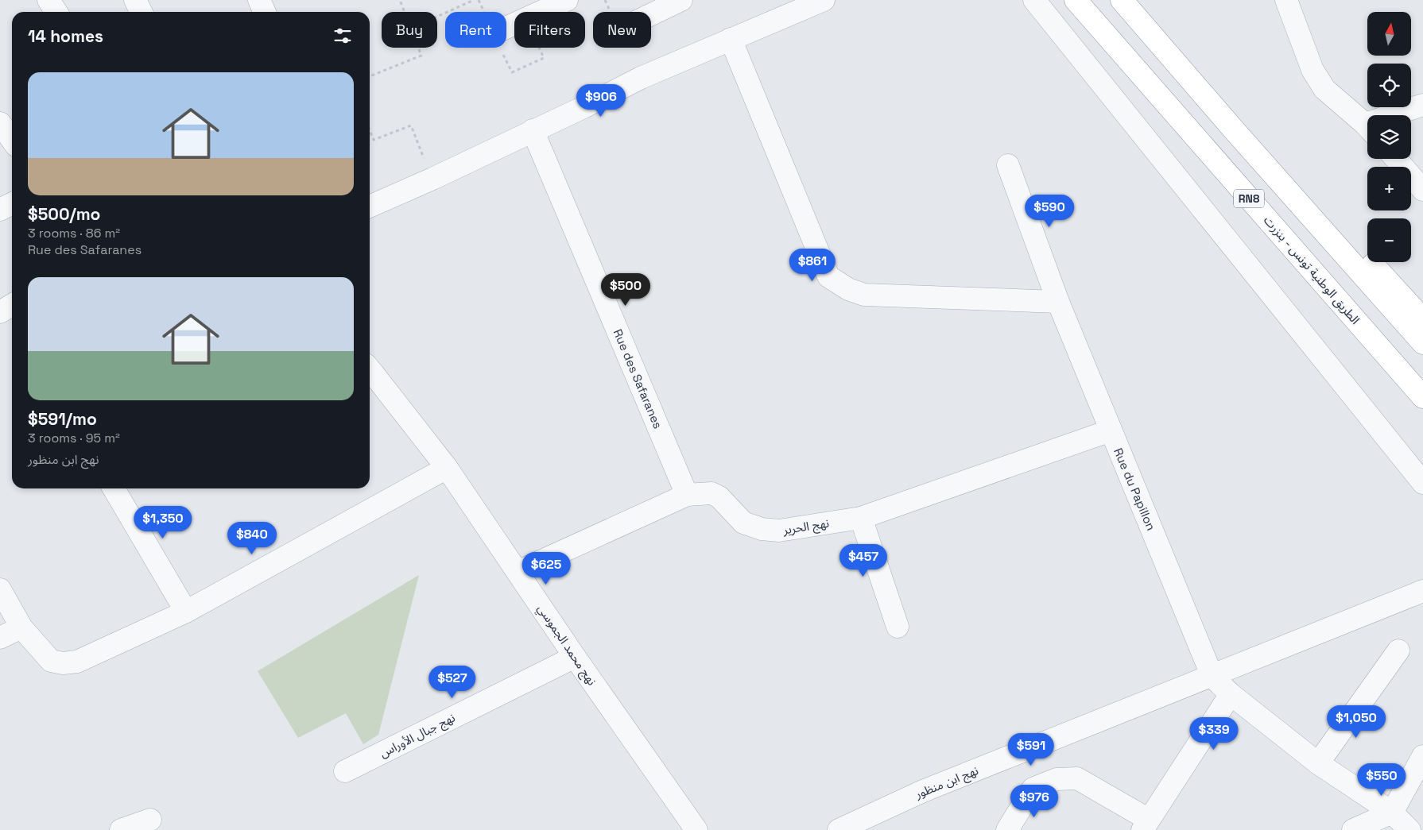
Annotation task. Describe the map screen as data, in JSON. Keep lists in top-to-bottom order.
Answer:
{
  "streets": {
    "highway": ["RN8", "الطريق الوطنية تونس - بنزرت"],
    "street": [
      "Rue des Safaranes",
      "Rue du Papillon",
      "نهج الحرير",
      "نهج محمد الجموسي",
      "نهج جبال الأوراس",
      "نهج ابن منظور"
    ]
  },
  "crossings": [
    ["Rue des Safaranes", "نهج الحرير"],
    ["Rue du Papillon", "نهج الحرير"],
    ["Rue du Papillon", "نهج ابن منظور"],
    ["نهج الحرير", "نهج محمد الجموسي"],
    ["نهج محمد الجموسي", "نهج جبال الأوراس"]
  ],
  "north": "top",
  "page": {
    "map_buttons": ["+", "−"],
    "chip": [
      "Buy",
      "Rent",
      "Filters",
      "New"
    ],
    "heading": "14 homes",
    "list": [
      {
        "name": "$500/mo",
        "note": "3 rooms · 86 m² · Rue des Safaranes"
      },
      {
        "name": "$591/mo",
        "note": "3 rooms · 95 m² · نهج ابن منظور"
      }
    ],
    "price": [
      "$906",
      "$590",
      "$861",
      "$500",
      "$1,350",
      "$840",
      "$457",
      "$625",
      "$527",
      "$1,050",
      "$339",
      "$591",
      "$550",
      "$976"
    ]
  }
}
